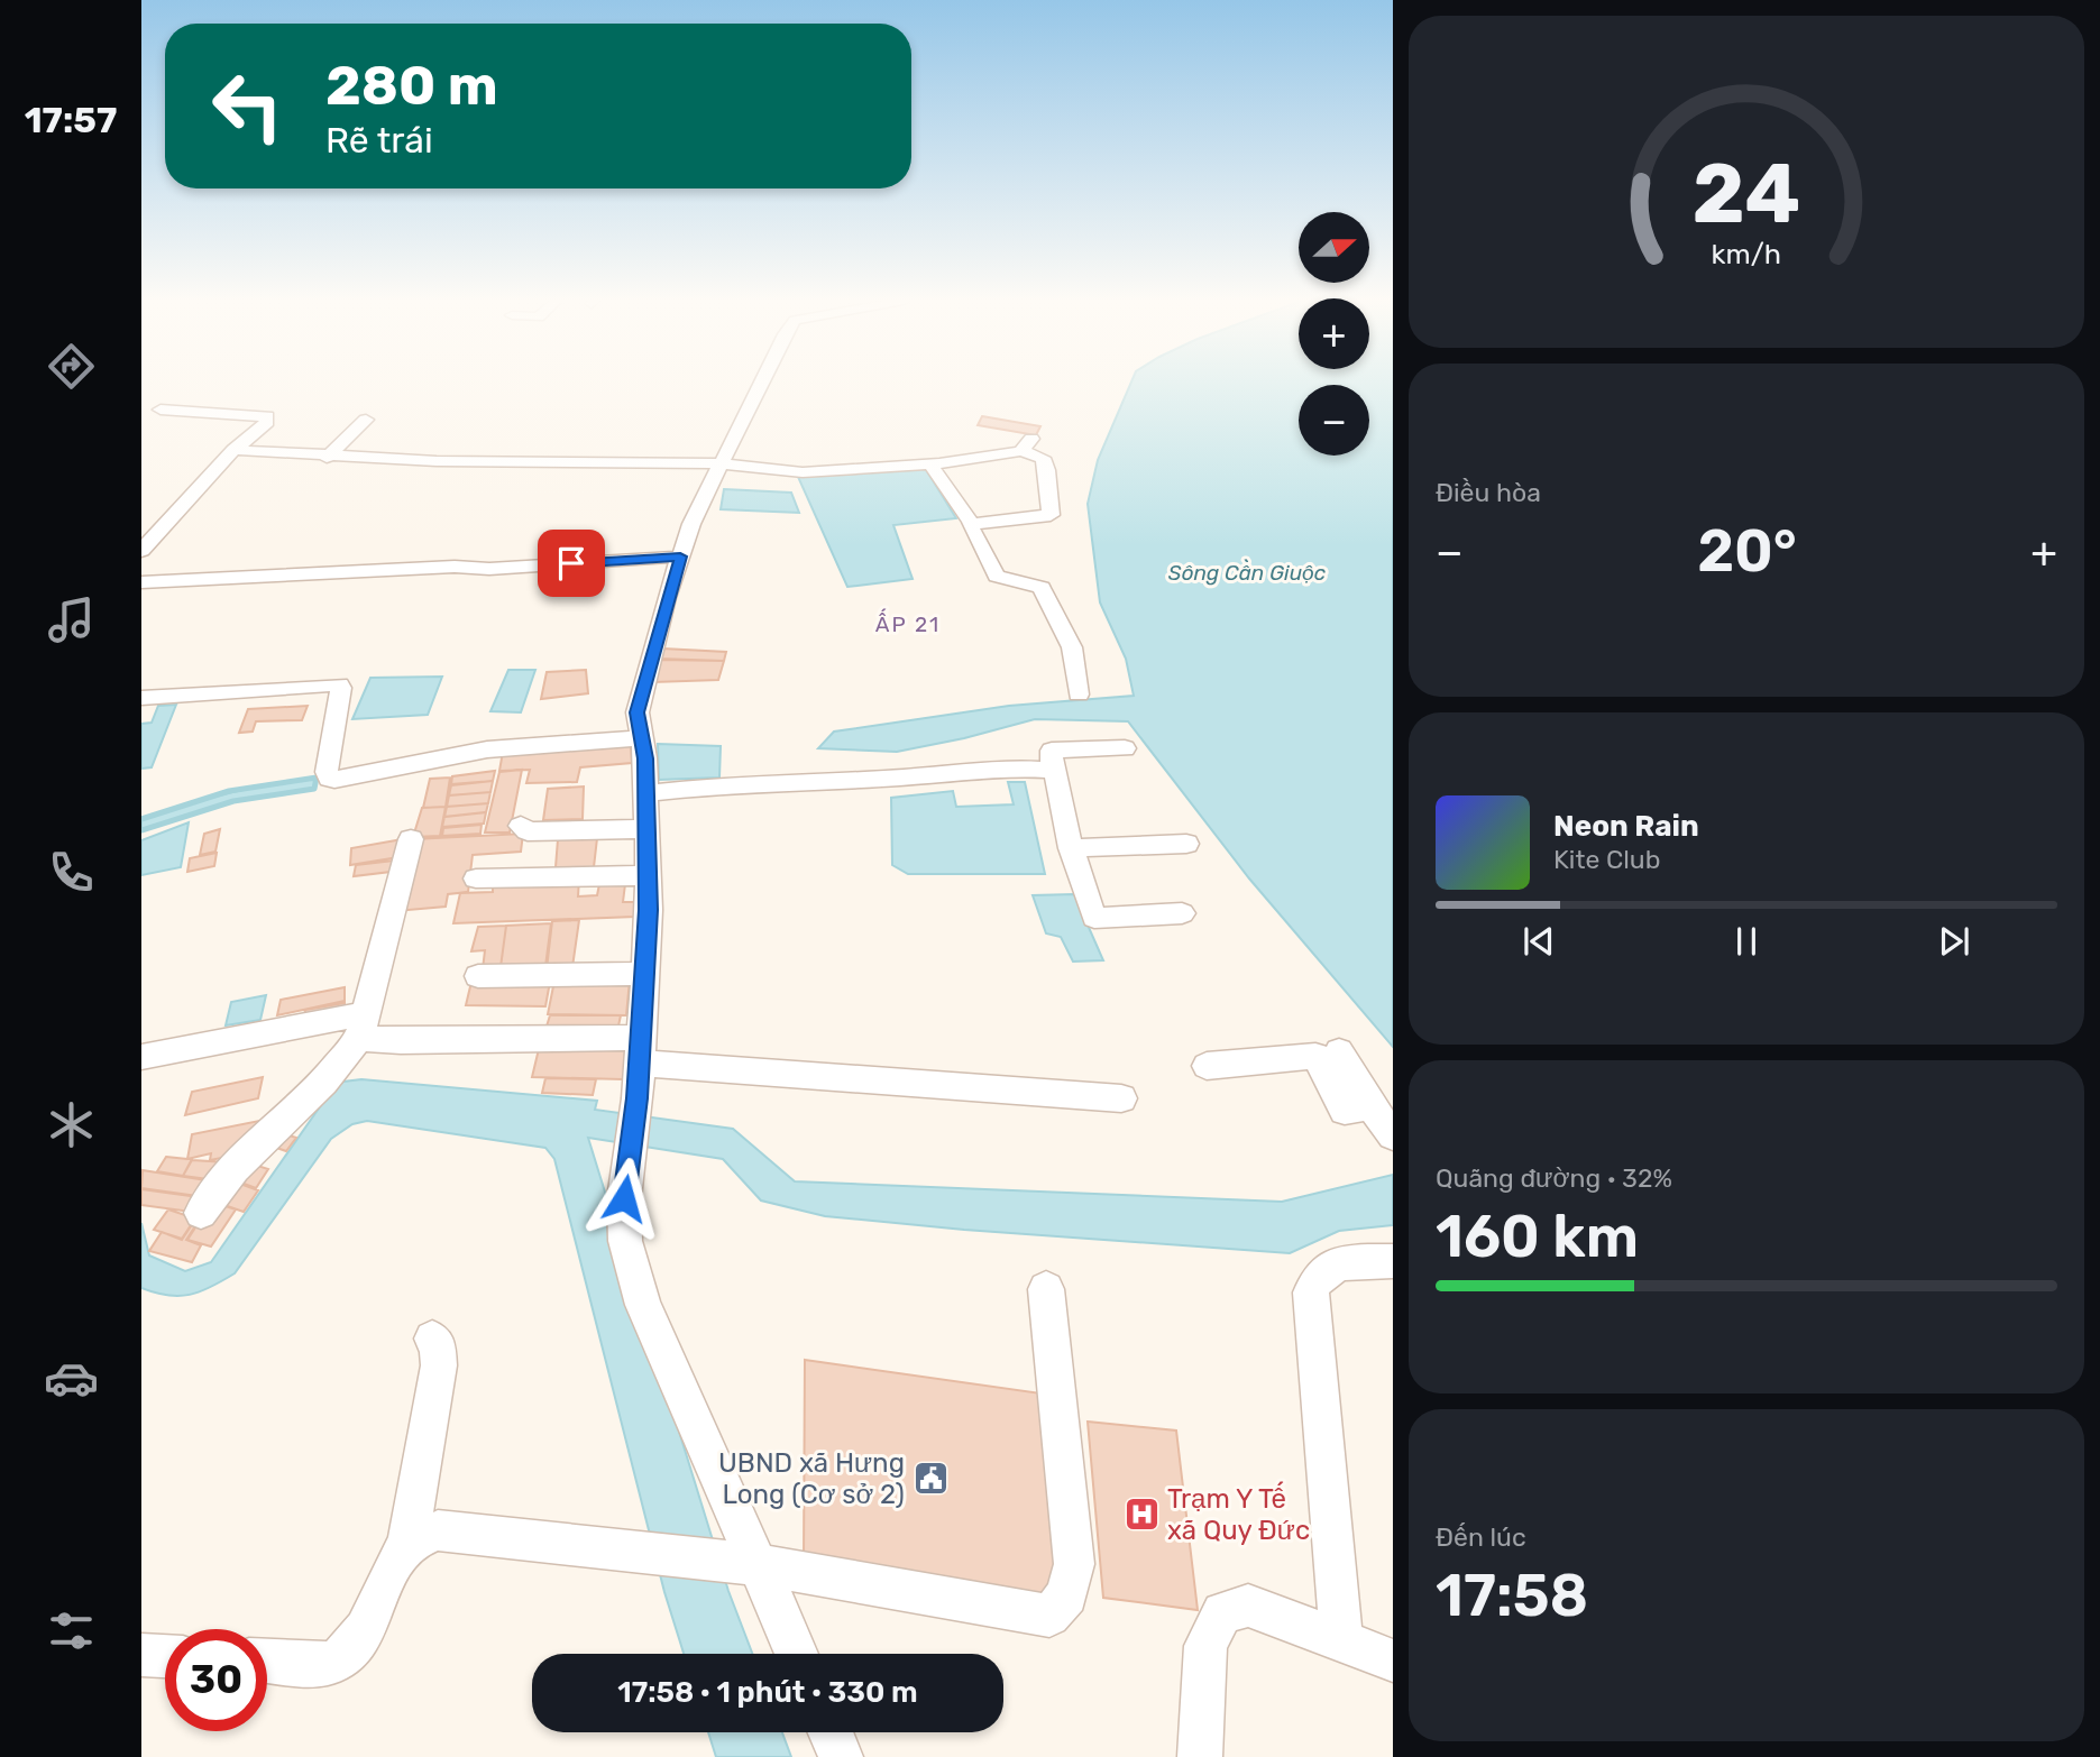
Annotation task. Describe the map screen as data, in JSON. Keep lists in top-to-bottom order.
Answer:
{
  "districts": ["ẤP 21"],
  "water": ["Sông Cần Giuộc"],
  "places": {
    "public building": ["UBND xã Hưng Long (Cơ sở 2)"],
    "hospital": ["Trạm Y Tế xã Quy Đức"]
  },
  "north": "right",
  "page": {
    "tabs": "17:57",
    "turn": ["280 m", "Rẽ trái"],
    "map_buttons": ["+", "−"],
    "tile": [
      "Điều hòa",
      ["Quãng đường · 32%", "160 km"],
      ["Đến lúc", "17:58"]
    ],
    "heat": ["−", "20°", "+"],
    "song": ["Neon Rain", "Kite Club"],
    "limit": "30",
    "trip": "17:58 · 1 phút · 330 m",
    "gauge": ["24", "km/h"]
  }
}
